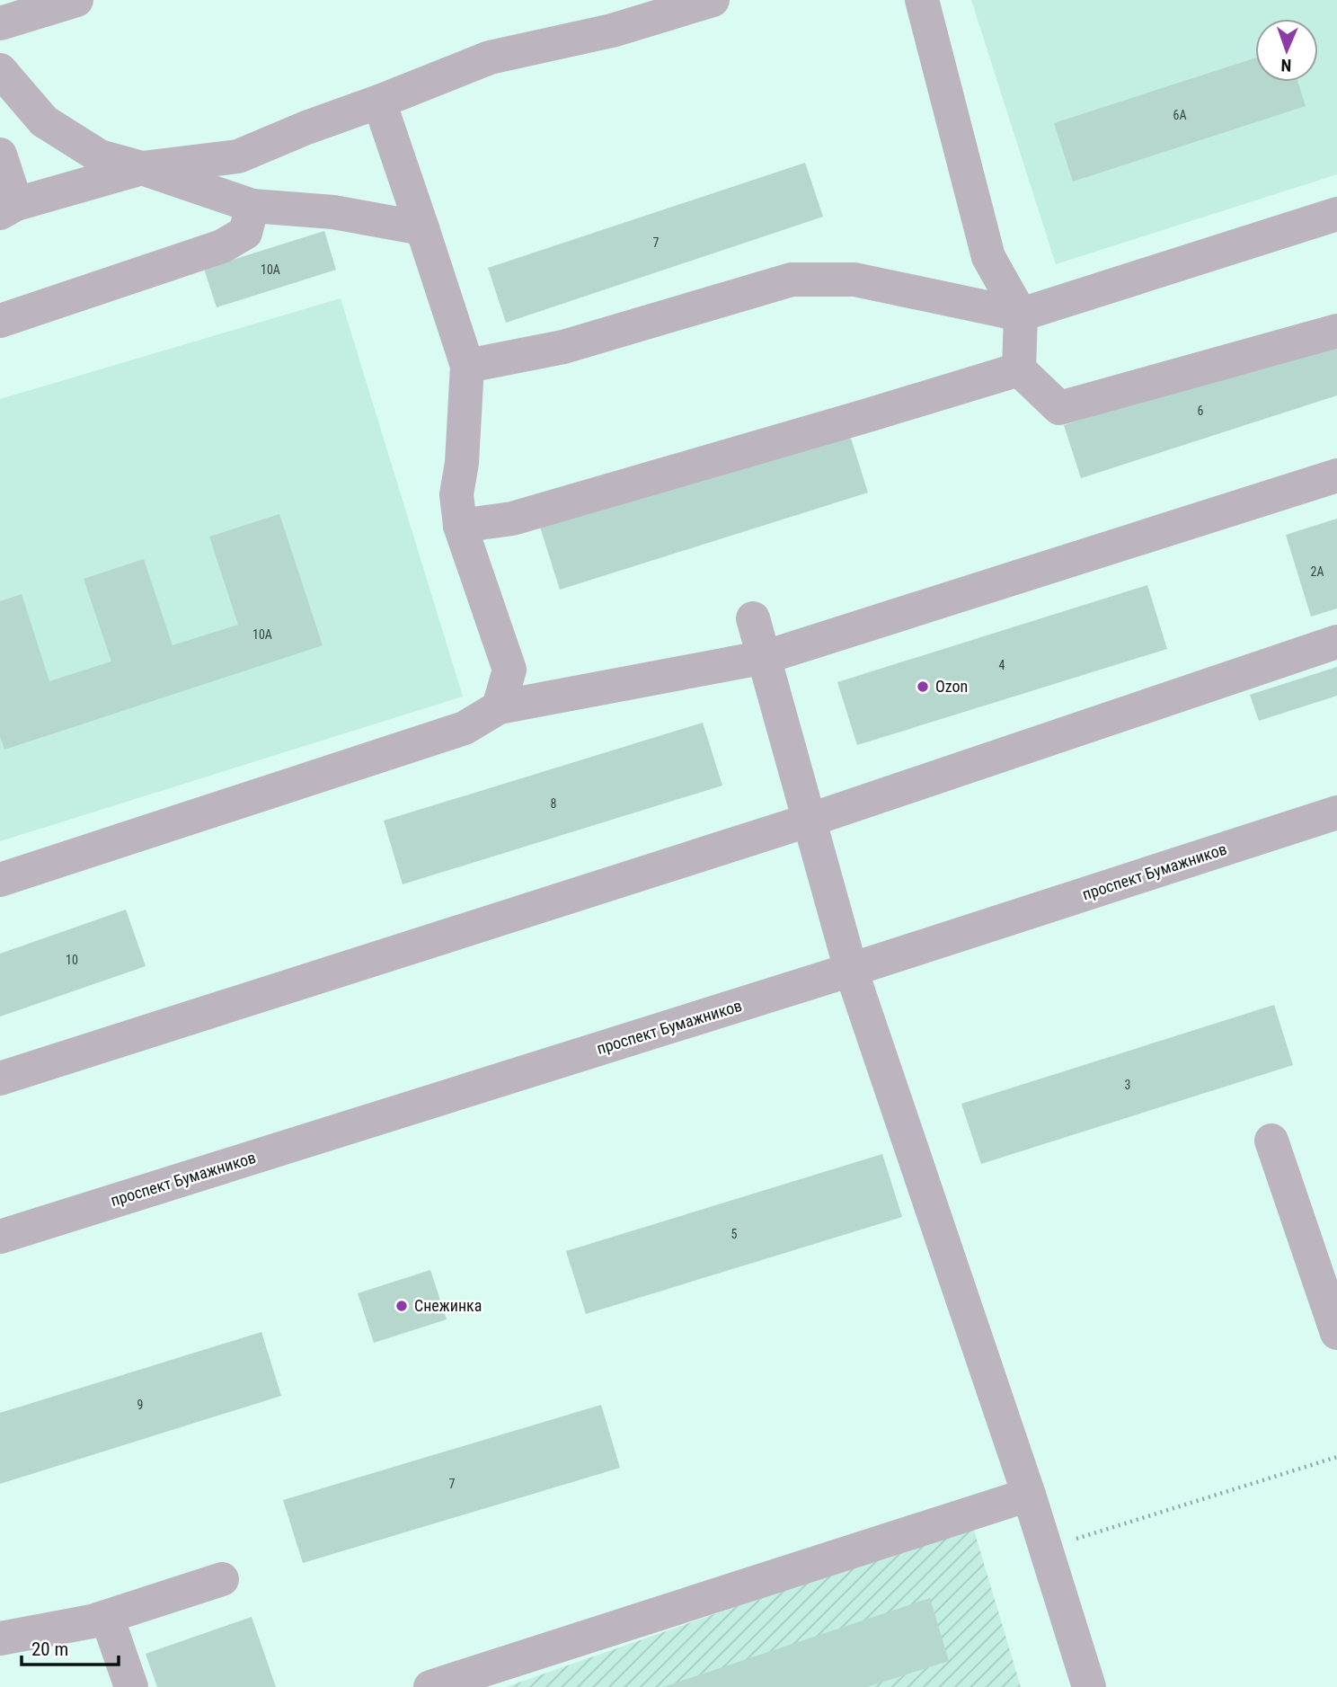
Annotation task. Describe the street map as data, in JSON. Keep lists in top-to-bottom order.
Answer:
{
  "streets": {
    "street": ["проспект Бумажников"]
  },
  "places": ["Ozon", "Снежинка"],
  "house_numbers": [
    "6А",
    "7",
    "10А",
    "6",
    "2А",
    "10А",
    "4",
    "8",
    "10",
    "3",
    "5",
    "9",
    "7"
  ],
  "scale_bar": "20 m",
  "north": "bottom"
}
